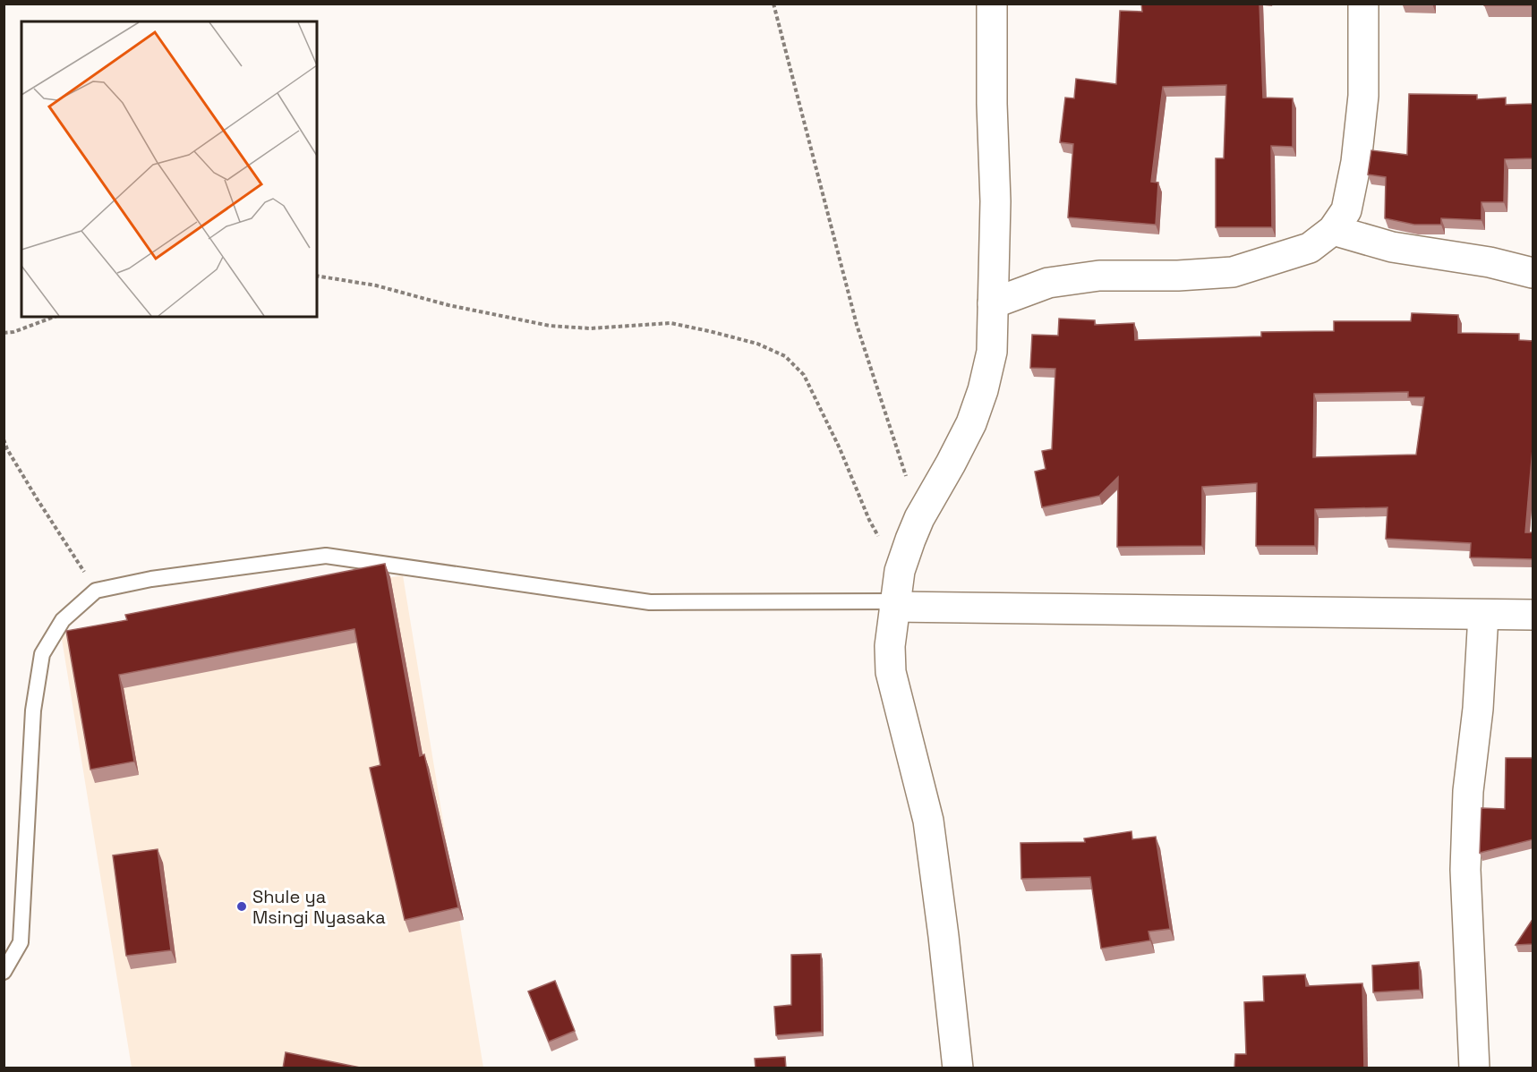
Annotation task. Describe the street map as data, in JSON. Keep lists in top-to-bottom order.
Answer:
{
  "places": ["Shule ya Msingi Nyasaka"]
}
